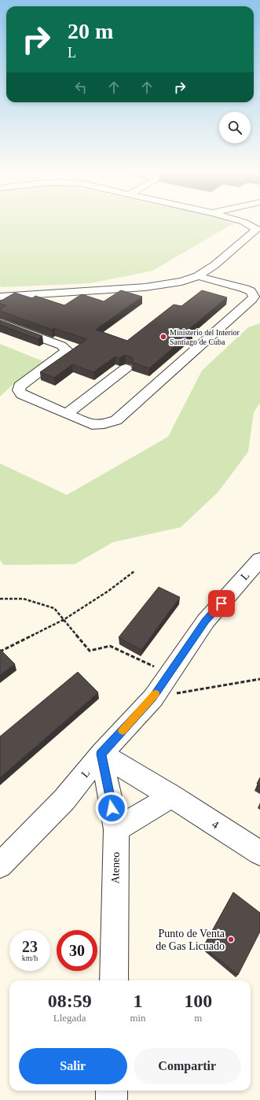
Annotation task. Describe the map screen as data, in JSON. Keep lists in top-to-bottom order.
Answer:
{
  "streets": {
    "street": ["L", "4", "Ateneo"]
  },
  "crossings": [
    ["L", "4"],
    ["L", "Ateneo"],
    ["4", "Ateneo"]
  ],
  "places": ["Ministerio del Interior Santiago de Cuba", "Punto de Venta de Gas Licuado"],
  "page": {
    "turn": ["20 m", "L"],
    "speed": "23 km/h",
    "limit": "30",
    "eta": [
      "08:59",
      "Llegada",
      "1",
      "min",
      "100",
      "m"
    ],
    "buttons": ["Salir", "Compartir"]
  }
}
